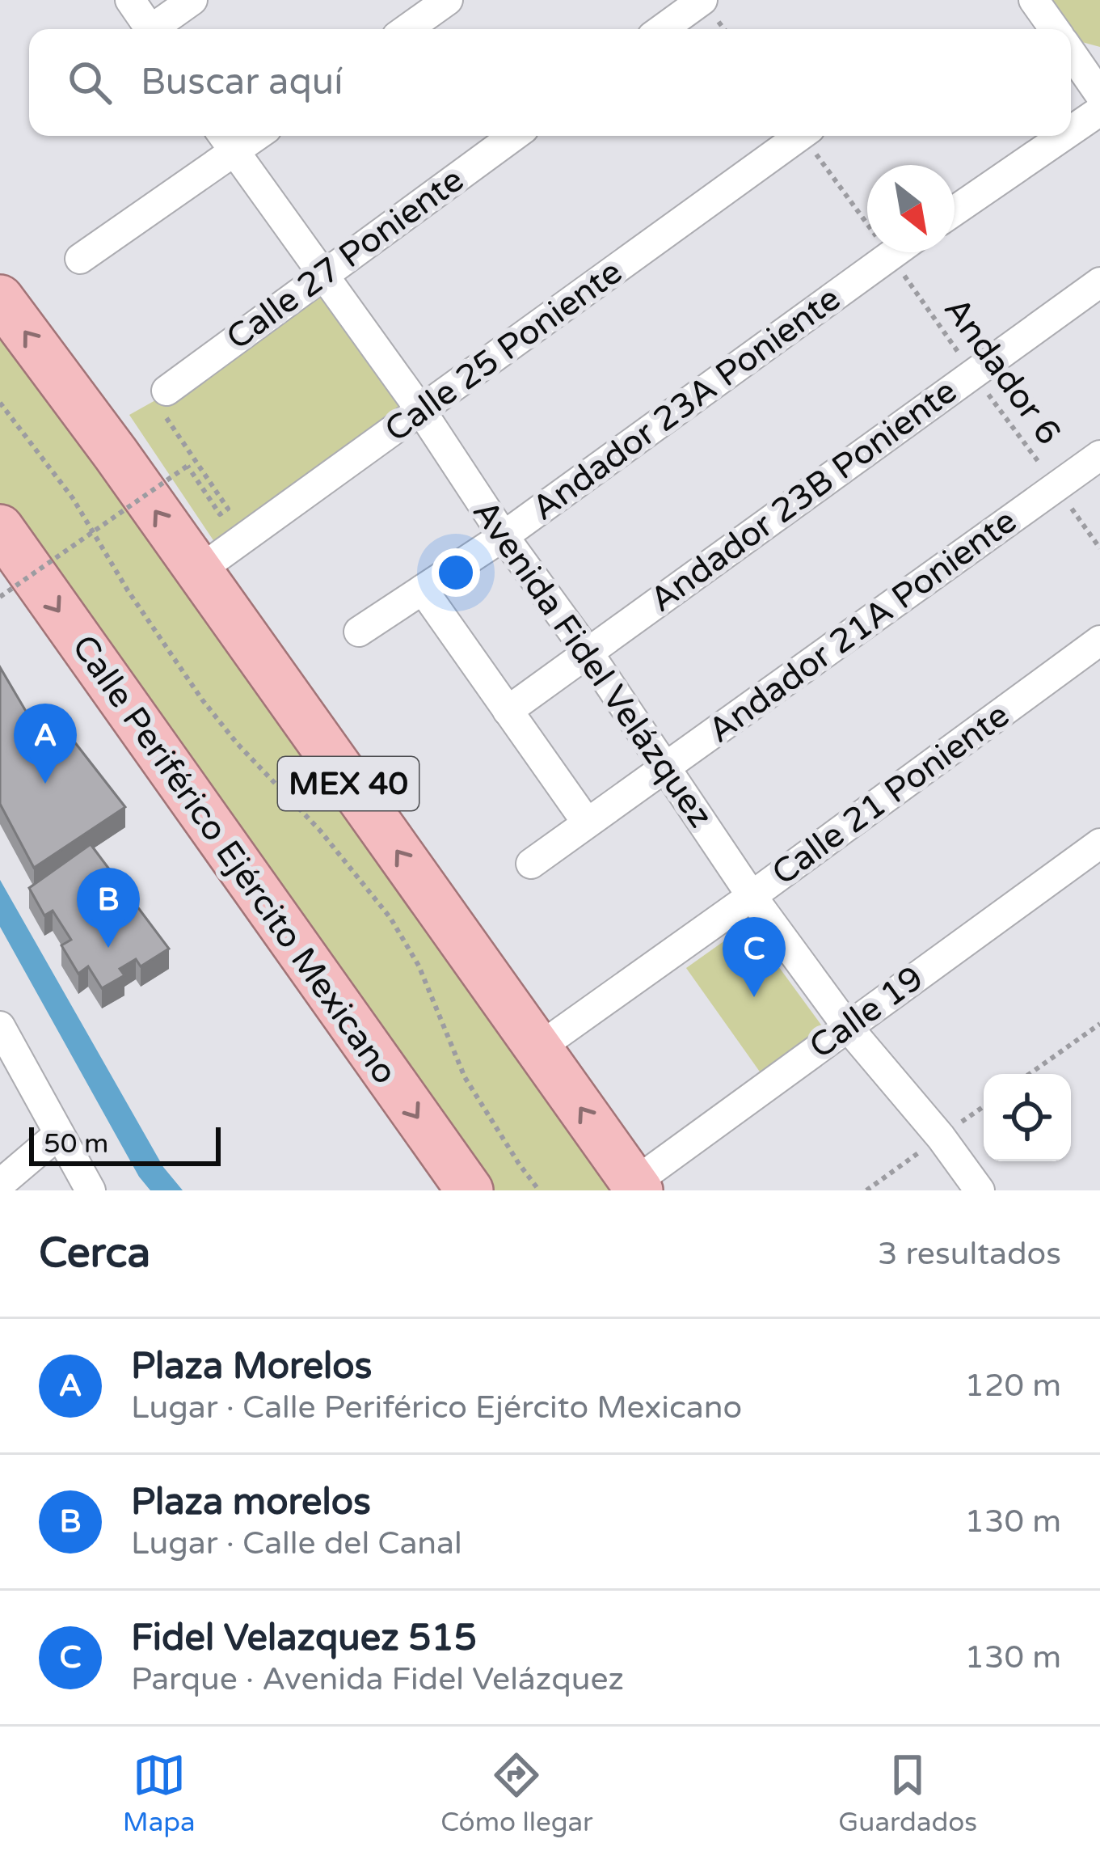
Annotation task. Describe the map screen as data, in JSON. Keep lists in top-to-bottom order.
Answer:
{
  "streets": {
    "highway": ["MEX 40", "Calle Periférico Ejército Mexicano"],
    "street": [
      "Calle 27 Poniente",
      "Calle 25 Poniente",
      "Andador 23A Poniente",
      "Andador 23B Poniente",
      "Andador 21A Poniente",
      "Avenida Fidel Velázquez",
      "Calle 21 Poniente",
      "Calle 19"
    ],
    "path": ["Andador 6"]
  },
  "crossings": [
    ["Calle 27 Poniente", "Avenida Fidel Velázquez"],
    ["Calle 25 Poniente", "Avenida Fidel Velázquez"],
    ["Calle 25 Poniente", "MEX 40"],
    ["Andador 6", "Andador 23A Poniente"],
    ["Andador 6", "Andador 23B Poniente"],
    ["Andador 6", "Andador 21A Poniente"],
    ["Andador 23A Poniente", "Avenida Fidel Velázquez"],
    ["Andador 23B Poniente", "Avenida Fidel Velázquez"],
    ["Andador 21A Poniente", "Avenida Fidel Velázquez"],
    ["Avenida Fidel Velázquez", "Calle 21 Poniente"],
    ["Avenida Fidel Velázquez", "Calle 19"],
    ["MEX 40", "Calle 21 Poniente"],
    ["MEX 40", "Calle 19"]
  ],
  "scale_bar": "50 m",
  "north": "bottom right",
  "page": {
    "search": "Buscar aquí",
    "pins": ["A", "B", "C"],
    "scale": "50 m",
    "heading": ["Cerca", "3 resultados"],
    "list": [
      {
        "mark": "A",
        "name": "Plaza Morelos",
        "note": "Lugar · Calle Periférico Ejército Mexicano",
        "value": "120 m"
      },
      {
        "mark": "B",
        "name": "Plaza morelos",
        "note": "Lugar · Calle del Canal",
        "value": "130 m"
      },
      {
        "mark": "C",
        "name": "Fidel Velazquez 515",
        "note": "Parque · Avenida Fidel Velázquez",
        "value": "130 m"
      }
    ],
    "nav": ["Mapa", "Cómo llegar", "Guardados"]
  }
}
